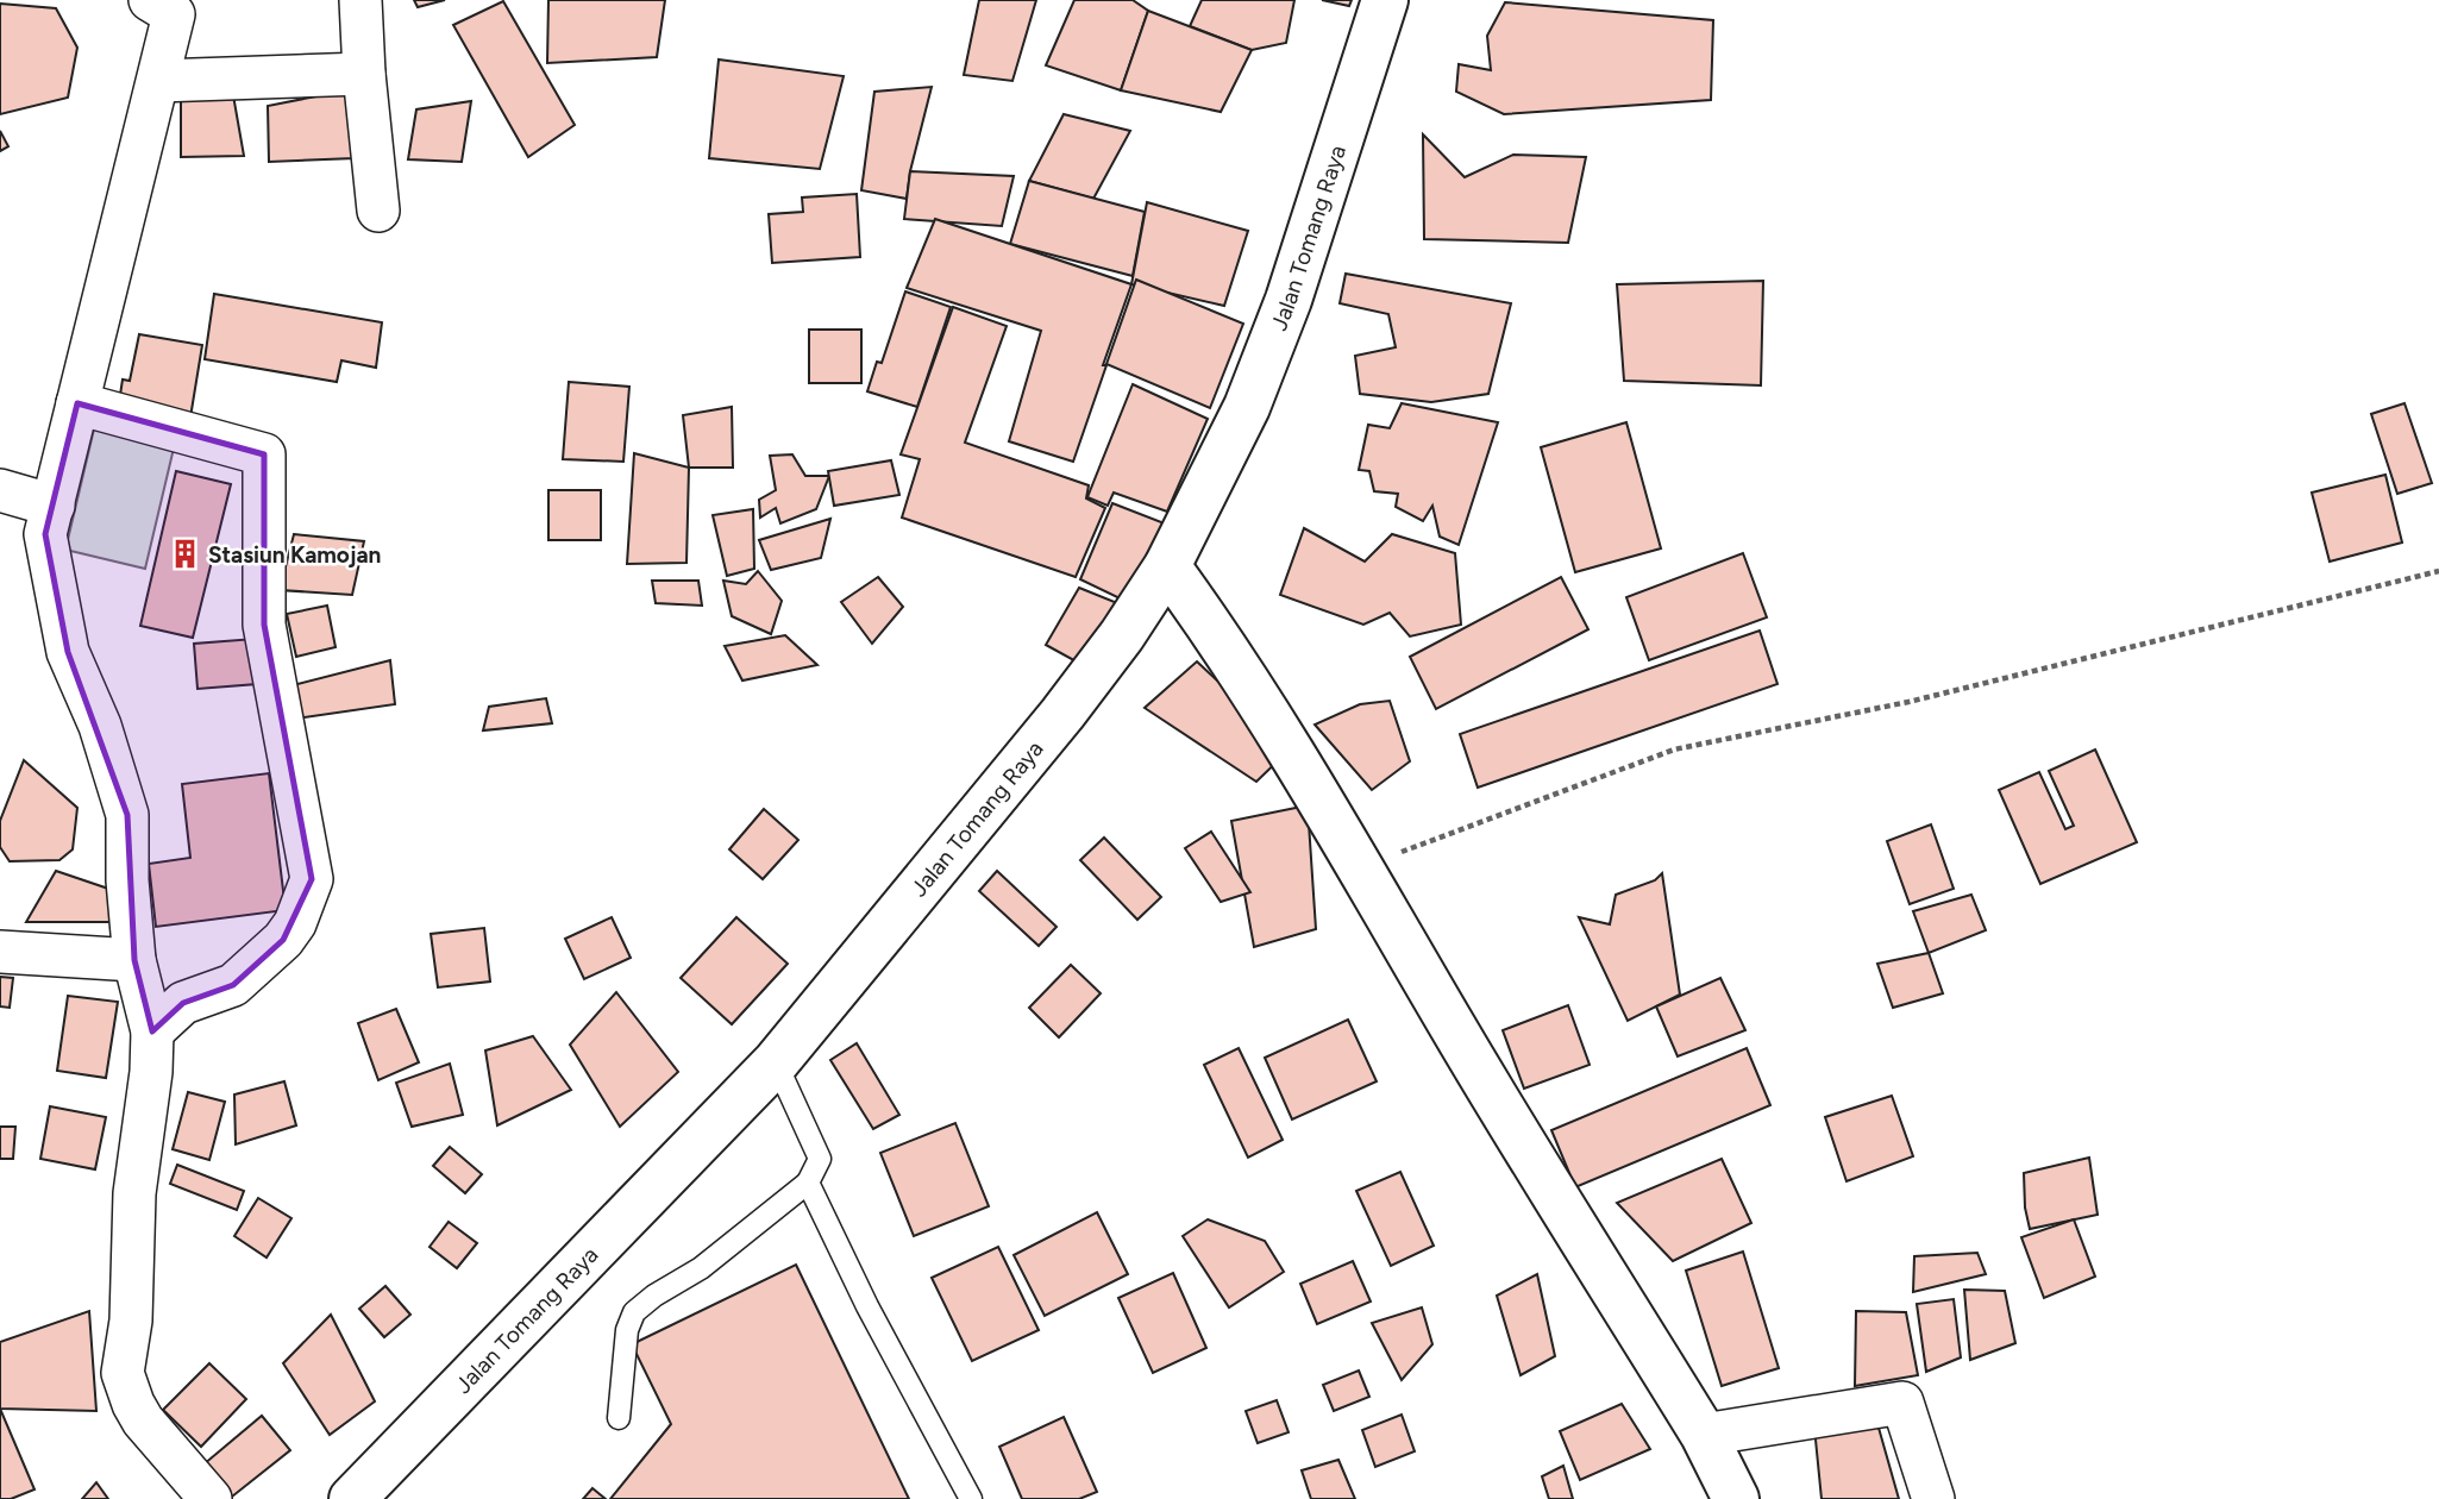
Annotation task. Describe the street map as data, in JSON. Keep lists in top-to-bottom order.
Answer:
{
  "streets": {
    "main road": ["Jalan Tomang Raya"]
  },
  "places": {
    "building": ["Stasiun Kamojan"]
  }
}
